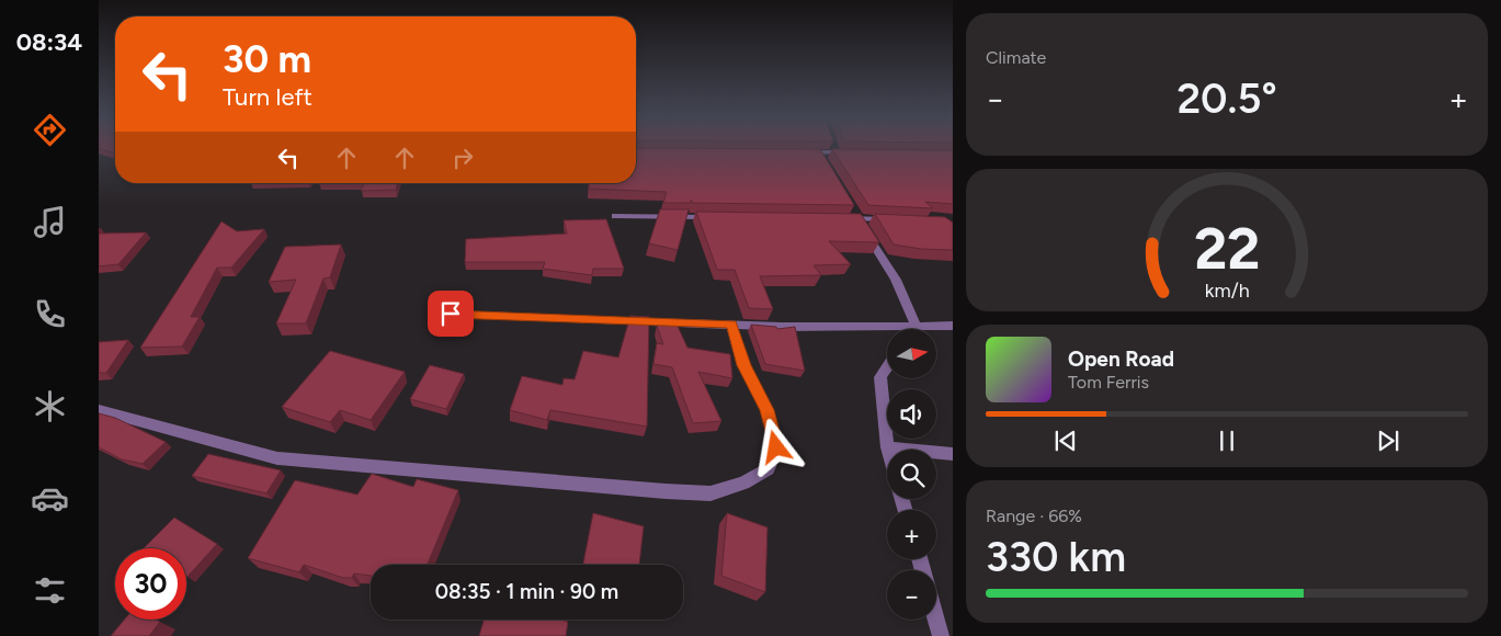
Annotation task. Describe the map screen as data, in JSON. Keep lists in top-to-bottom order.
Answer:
{
  "north": "right",
  "page": {
    "tabs": "08:34",
    "tile": [
      "Climate",
      ["Range · 66%", "330 km"]
    ],
    "turn": ["30 m", "Turn left"],
    "heat": ["−", "20.5°", "+"],
    "map_buttons": ["+", "−"],
    "song": ["Open Road", "Tom Ferris"],
    "limit": "30",
    "trip": "08:35 · 1 min · 90 m",
    "gauge": ["22", "km/h"]
  }
}
